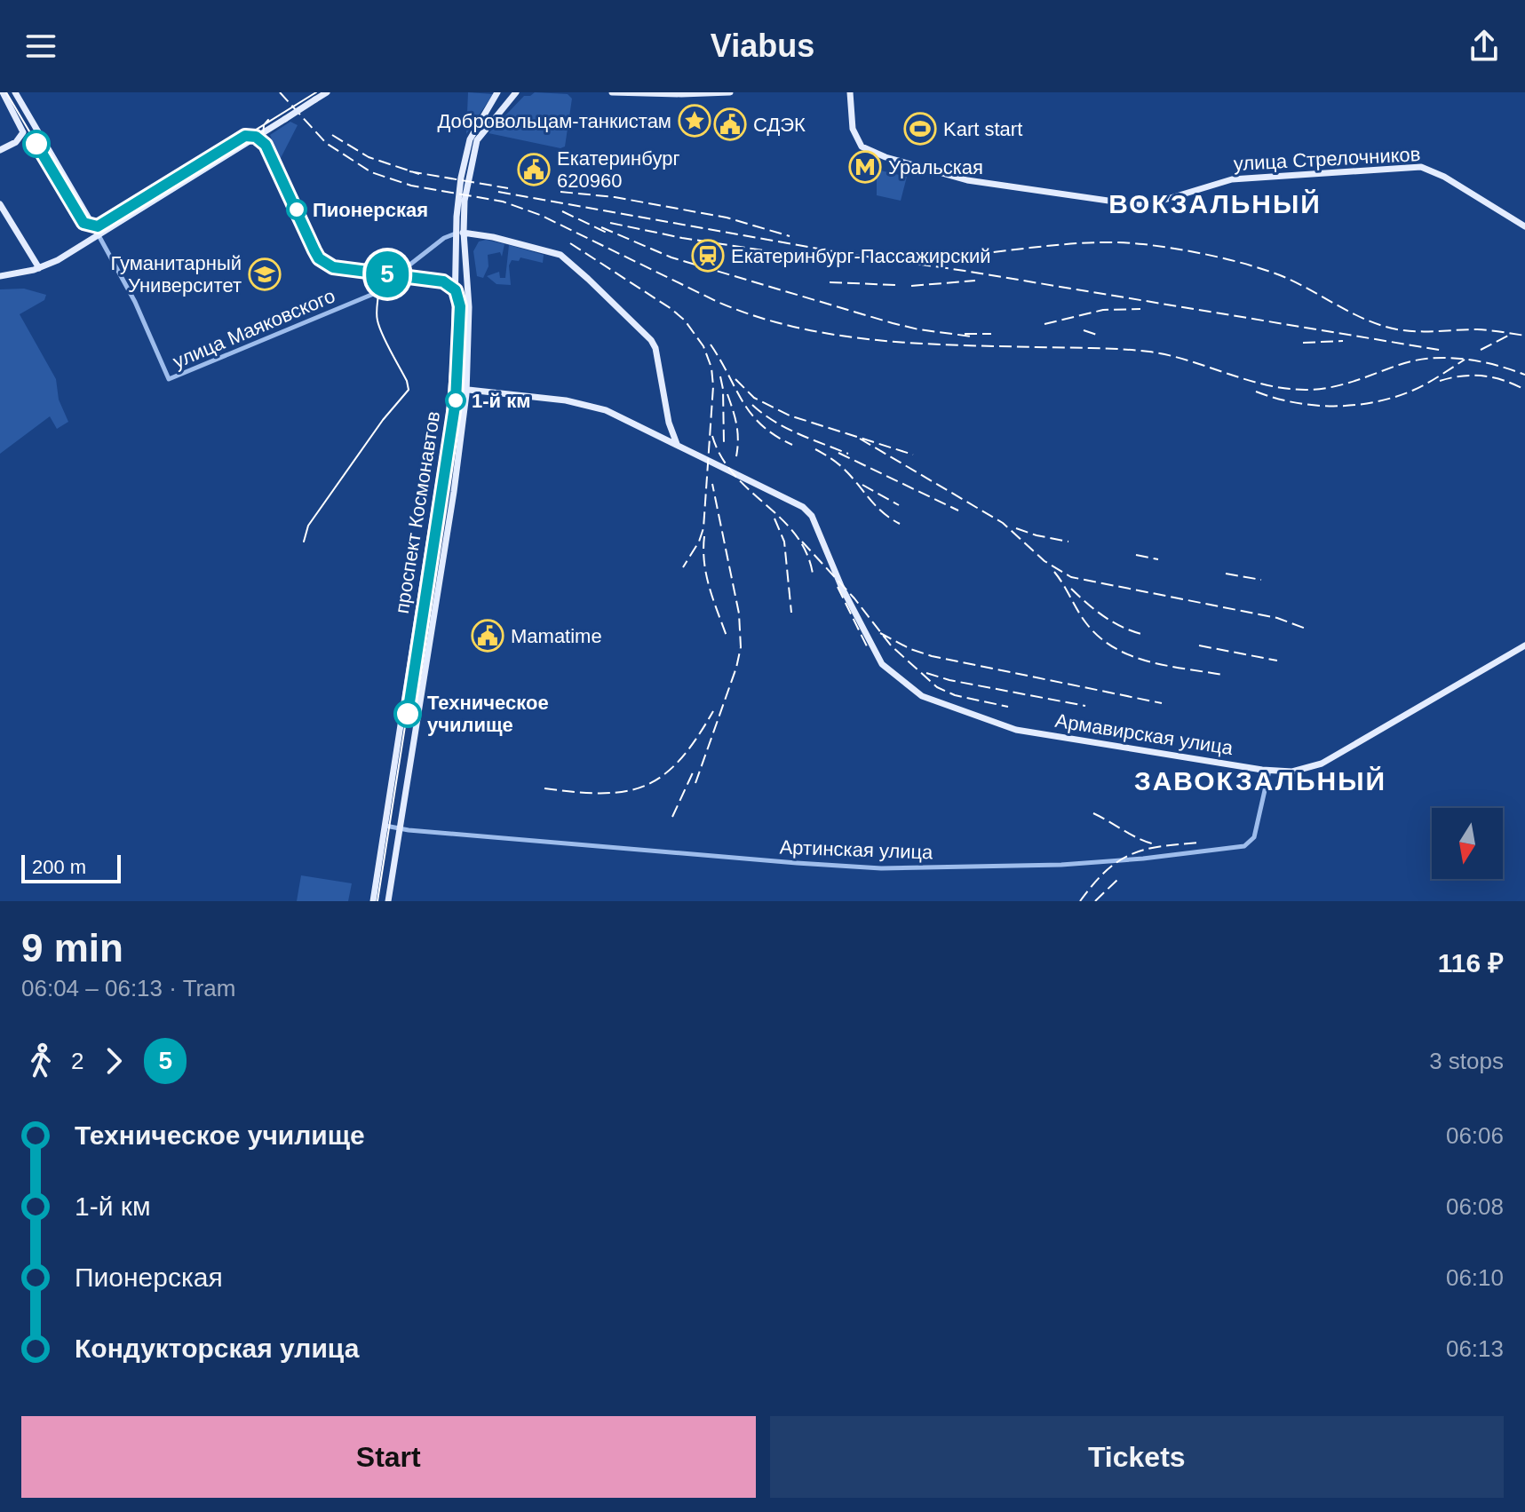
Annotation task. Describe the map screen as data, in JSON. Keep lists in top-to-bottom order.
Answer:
{
  "streets": {
    "main road": ["улица Стрелочников", "проспект Космонавтов", "Армавирская улица"],
    "street": ["улица Маяковского", "Артинская улица"]
  },
  "crossings": [
    ["улица Маяковского", "проспект Космонавтов"],
    ["проспект Космонавтов", "Армавирская улица"],
    ["проспект Космонавтов", "Артинская улица"],
    ["Армавирская улица", "Артинская улица"]
  ],
  "districts": ["ВОКЗАЛЬНЫЙ", "ЗАВОКЗАЛЬНЫЙ"],
  "places": {
    "place": ["Добровольцам-танкистам"],
    "public building": ["СДЭК", "Екатеринбург 620960", "Mamatime"],
    "sports": ["Kart start"],
    "metro station": ["Уральская"],
    "other": ["Пионерская", "1-й км", "Техническое училище"],
    "station": ["Екатеринбург-Пассажирский"],
    "school or university": ["Гуманитарный Университет"]
  },
  "lines": ["tram line 5"],
  "scale_bar": "200 m",
  "north": "bottom",
  "page": {
    "header": "Viabus",
    "on_map": "5",
    "scale": "200 m",
    "heading": ["9 min", "06:04 – 06:13 · Tram", "116 ₽"],
    "legs": ["2", "5", "3 stops"],
    "list": [
      {
        "name": "Техническое училище",
        "value": "06:06"
      },
      {
        "name": "1-й км",
        "value": "06:08"
      },
      {
        "name": "Пионерская",
        "value": "06:10"
      },
      {
        "name": "Кондукторская улица",
        "value": "06:13"
      }
    ],
    "buttons": ["Start", "Tickets"]
  }
}
